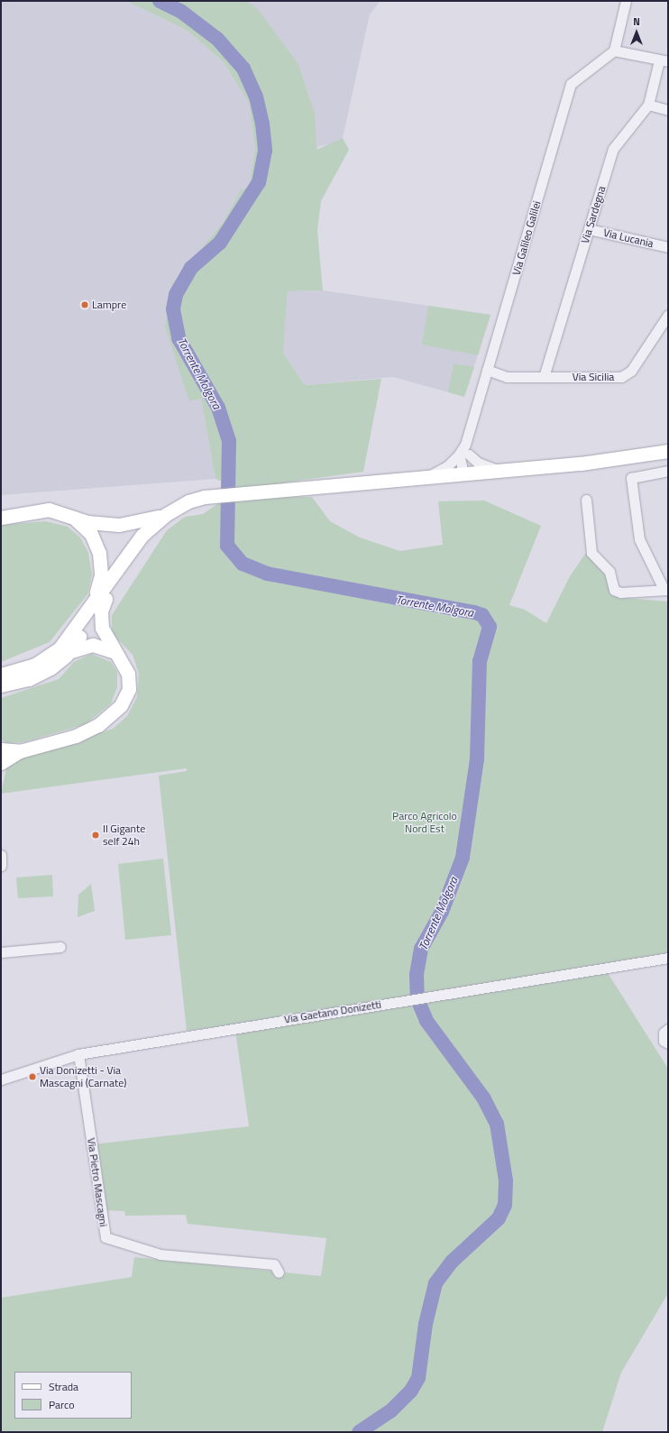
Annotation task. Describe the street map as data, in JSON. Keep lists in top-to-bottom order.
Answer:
{
  "streets": {
    "street": [
      "Via Sardegna",
      "Via Galileo Galilei",
      "Via Lucania",
      "Via Sicilia",
      "Via Gaetano Donizetti",
      "Via Pietro Mascagni"
    ]
  },
  "crossings": [
    ["Via Sardegna", "Via Lucania"],
    ["Via Sardegna", "Via Sicilia"],
    ["Via Galileo Galilei", "Via Sicilia"],
    ["Via Gaetano Donizetti", "Via Pietro Mascagni"]
  ],
  "water": ["Torrente Molgora"],
  "parks": ["Parco Agricolo Nord Est"],
  "places": ["Lampre", "Il Gigante self 24h", "Via Donizetti - Via Mascagni (Carnate)"],
  "legend": ["Strada", "Parco"],
  "north": "top"
}
